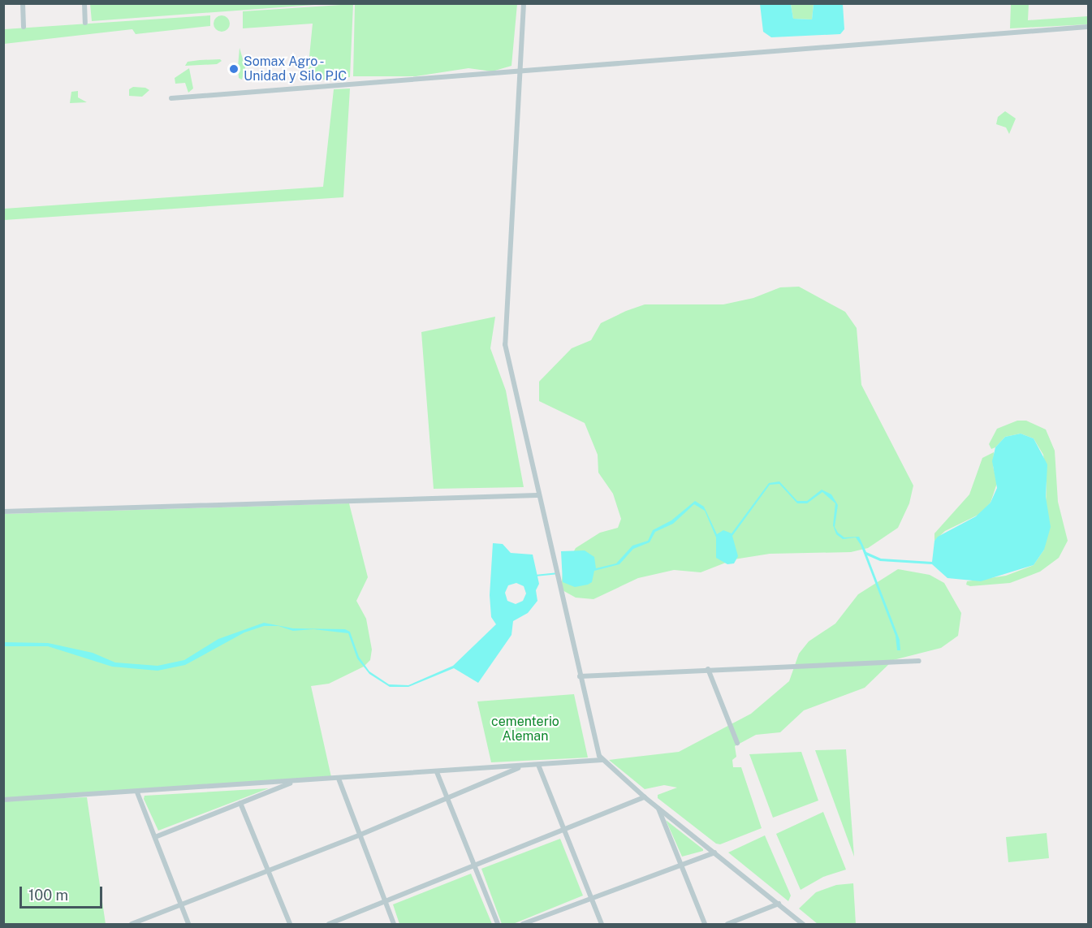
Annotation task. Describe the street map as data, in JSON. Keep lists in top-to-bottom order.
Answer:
{
  "parks": ["cementerio Aleman"],
  "places": ["Somax Agro - Unidad y Silo PJC"],
  "scale_bar": "100 m"
}
